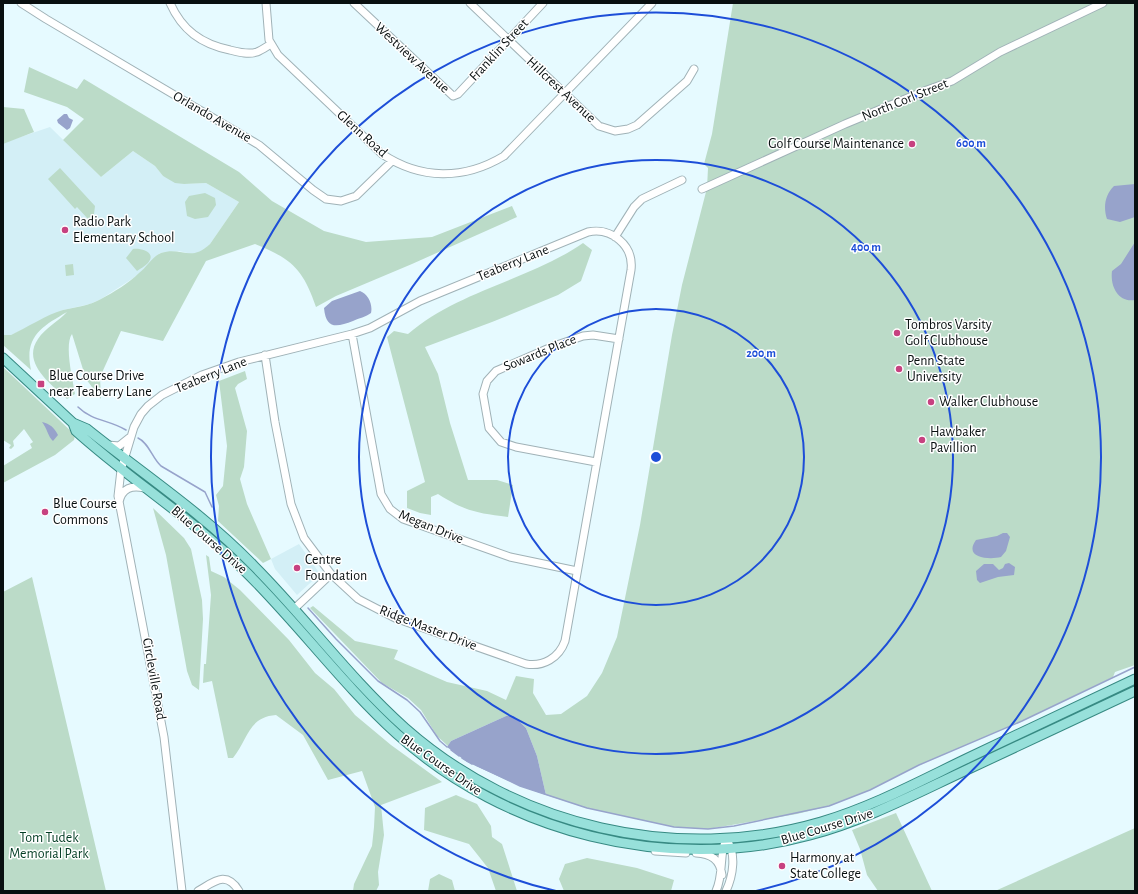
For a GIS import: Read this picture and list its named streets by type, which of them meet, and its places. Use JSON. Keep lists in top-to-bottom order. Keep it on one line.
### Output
{"streets":{"main road":["Blue Course Drive"],"street":["Franklin Street","Westview Avenue","Hillcrest Avenue","North Corl Street","Orlando Avenue","Glenn Road","Teaberry Lane","Sowards Place","Megan Drive","Ridge Master Drive","Circleville Road"]},"crossings":[["Franklin Street","Westview Avenue"],["Franklin Street","Hillcrest Avenue"],["Hillcrest Avenue","Glenn Road"],["Orlando Avenue","Glenn Road"],["Teaberry Lane","Megan Drive"],["Teaberry Lane","Blue Course Drive"],["Teaberry Lane","Ridge Master Drive"],["Teaberry Lane","Circleville Road"],["Megan Drive","Ridge Master Drive"],["Blue Course Drive","Circleville Road"]],"parks":["Tom Tudek Memorial Park"],"places":{"other":["Golf Course Maintenance","Radio Park Elementary School","Tombros Varsity Golf Clubhouse","Penn State University","Walker Clubhouse","Hawbaker Pavillion","Blue Course Commons","Centre Foundation","Harmony at State College"],"transit":["Blue Course Drive near Teaberry Lane"]},"rings":["600 m","400 m","200 m"]}
